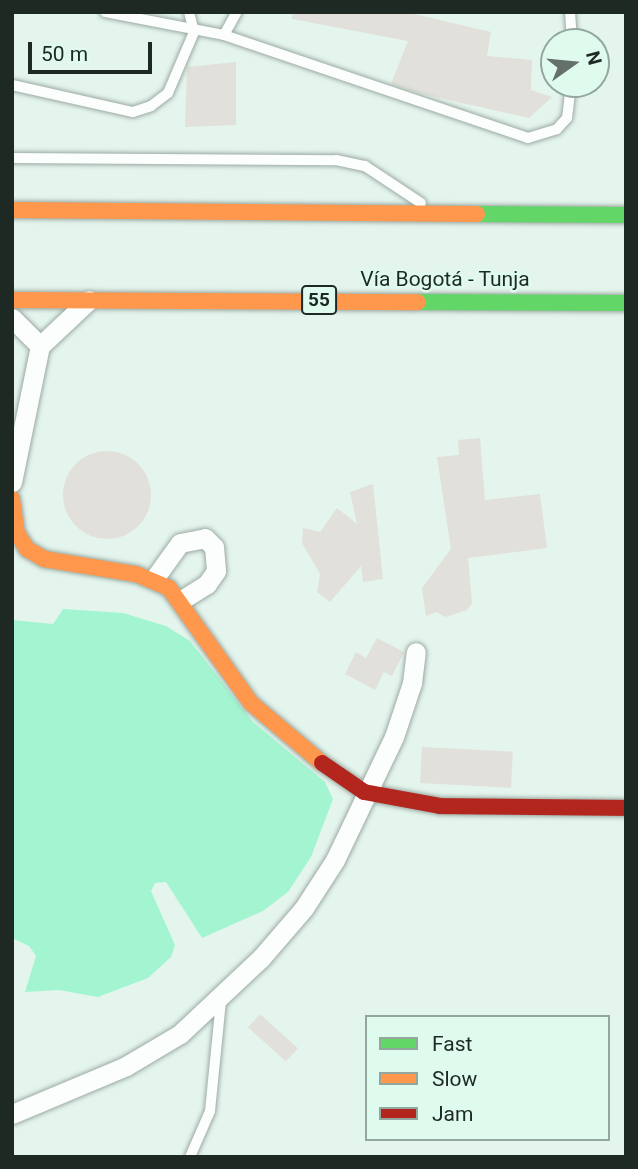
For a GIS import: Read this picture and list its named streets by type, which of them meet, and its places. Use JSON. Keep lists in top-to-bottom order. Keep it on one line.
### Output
{"streets":{"main road":["Vía Bogotá - Tunja","55"]},"legend":["Fast","Slow","Jam"],"scale_bar":"50 m","north":"right"}
